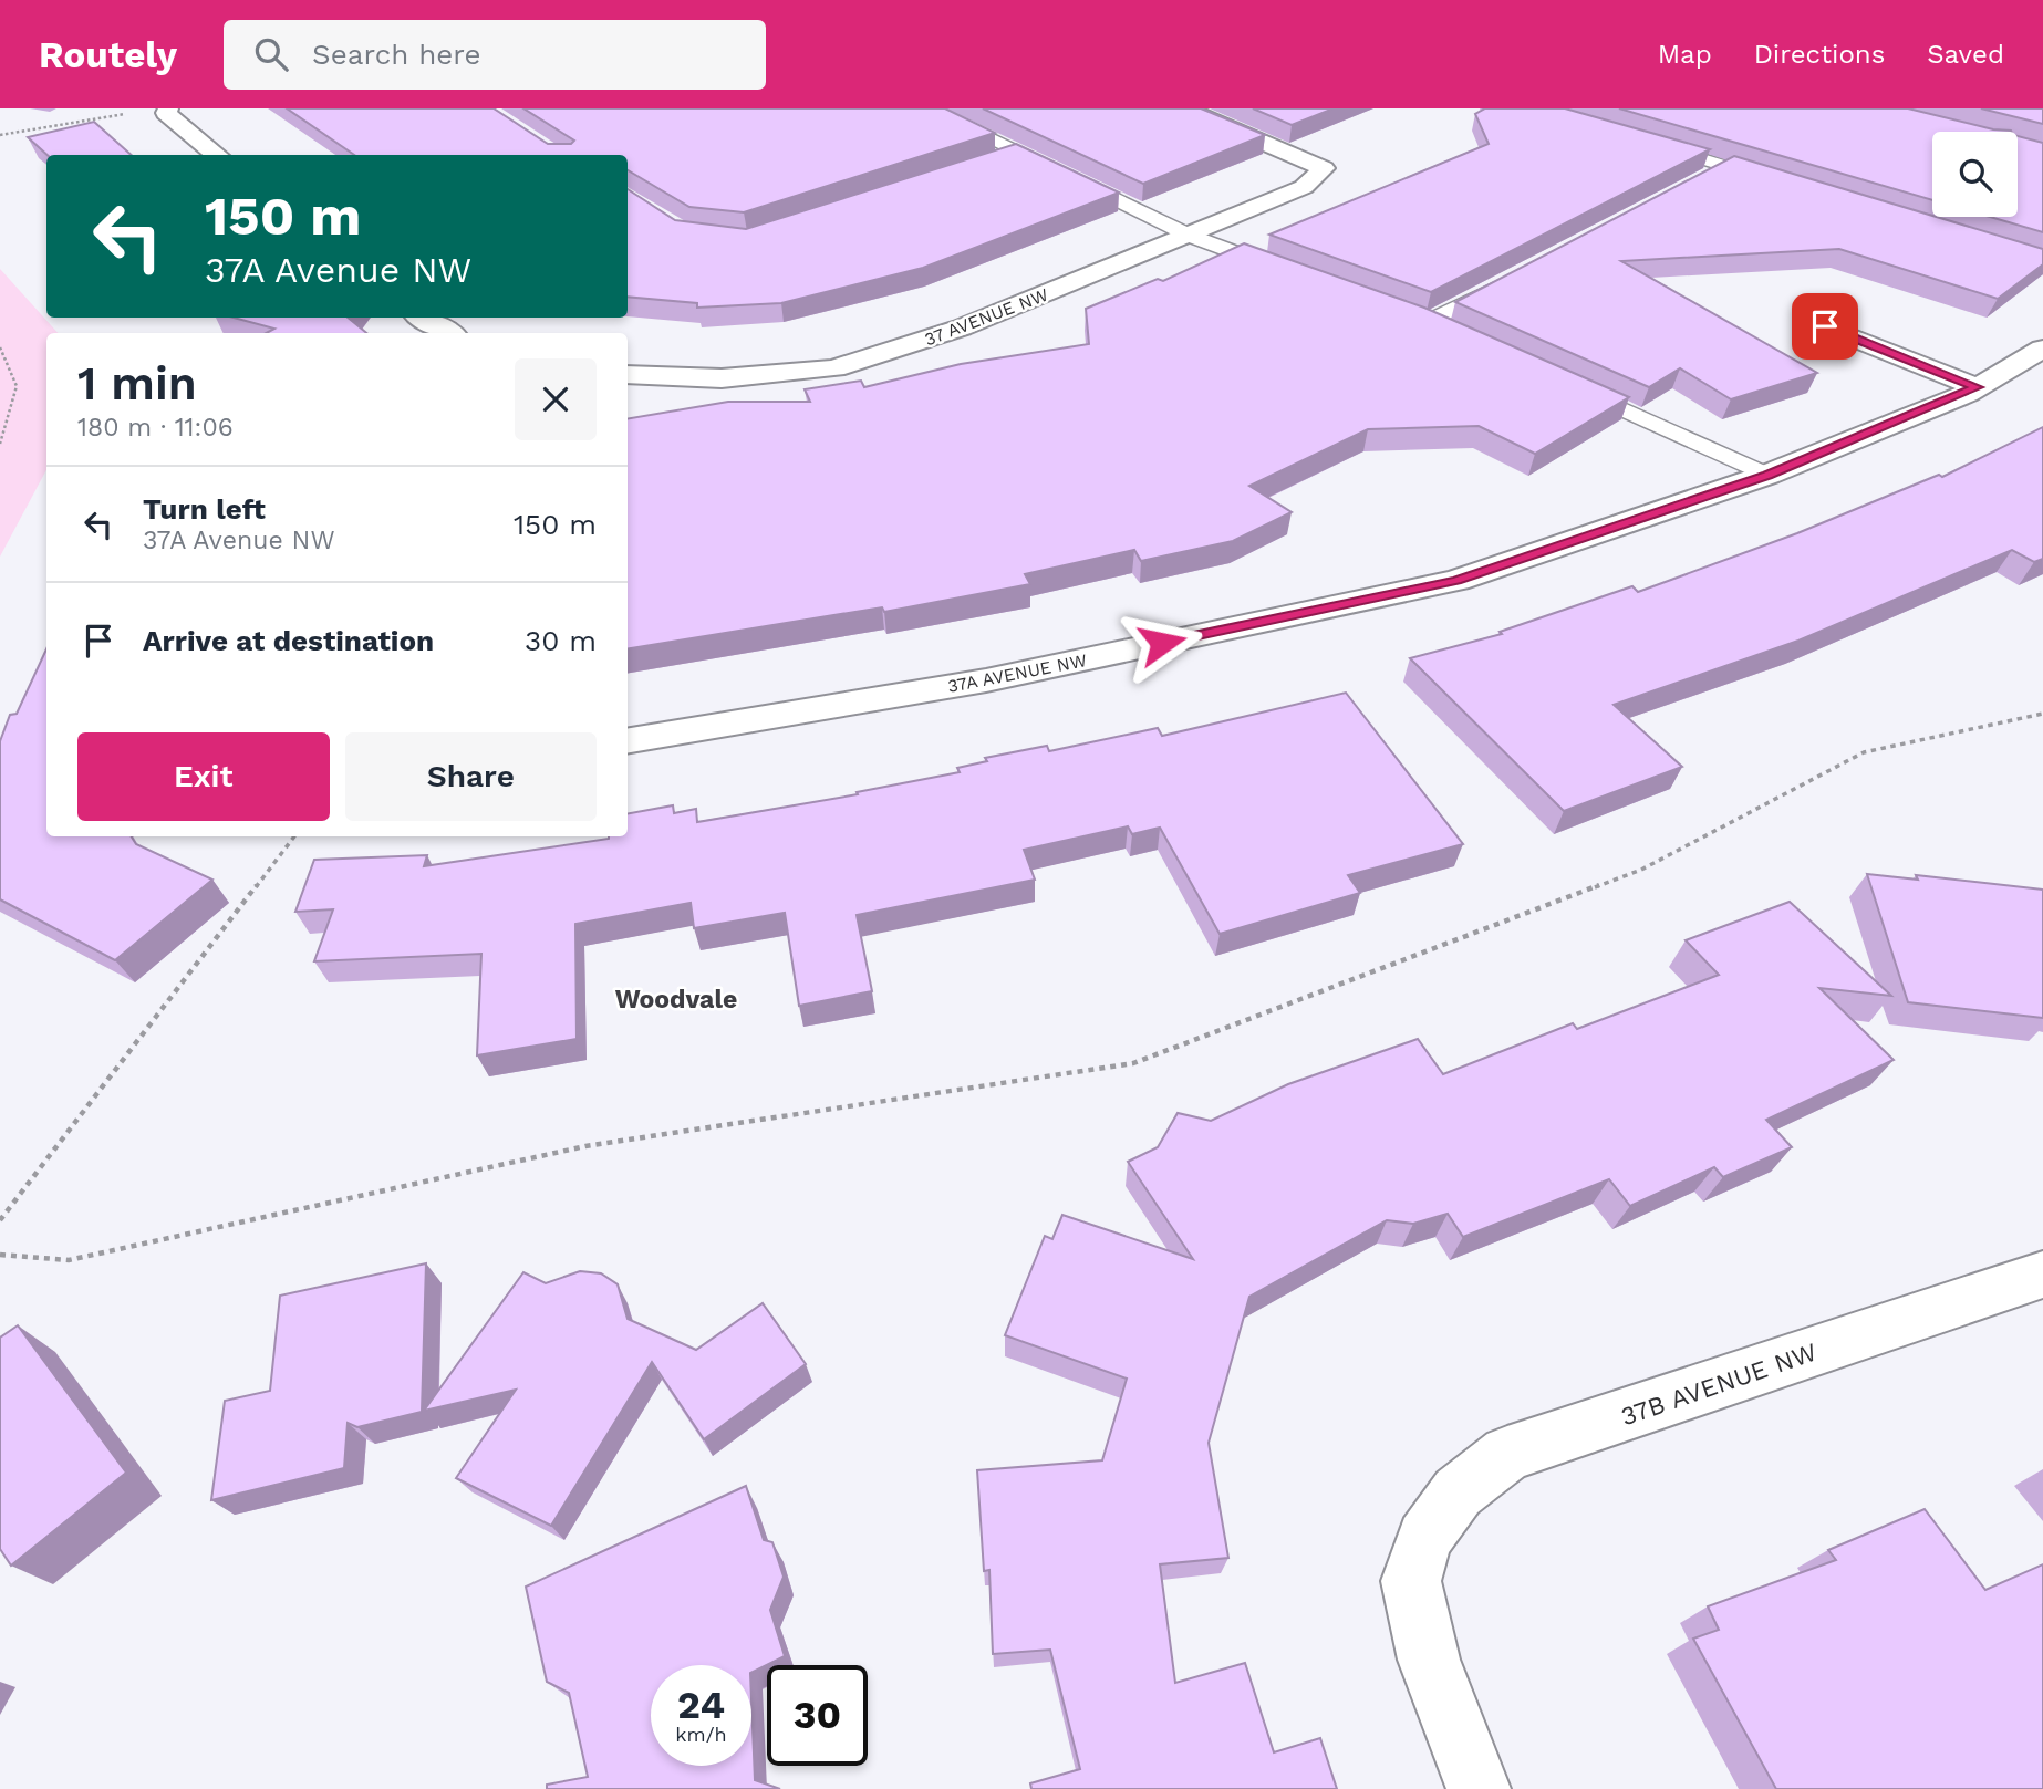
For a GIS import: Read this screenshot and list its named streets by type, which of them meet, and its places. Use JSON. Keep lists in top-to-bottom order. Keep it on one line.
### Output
{"streets":{"street":["37 AVENUE NW","37A AVENUE NW","37B AVENUE NW"]},"districts":["Woodvale"],"page":{"header":"Routely","search":"Search here","nav":["Map","Directions","Saved"],"turn":["150 m","37A Avenue NW"],"heading":["1 min","180 m · 11:06"],"list":[{"name":"Turn left","note":"37A Avenue NW","value":"150 m"},{"name":"Arrive at destination","value":"30 m"}],"buttons":["Exit","Share"],"speed":"24 km/h","limit":"30"}}
